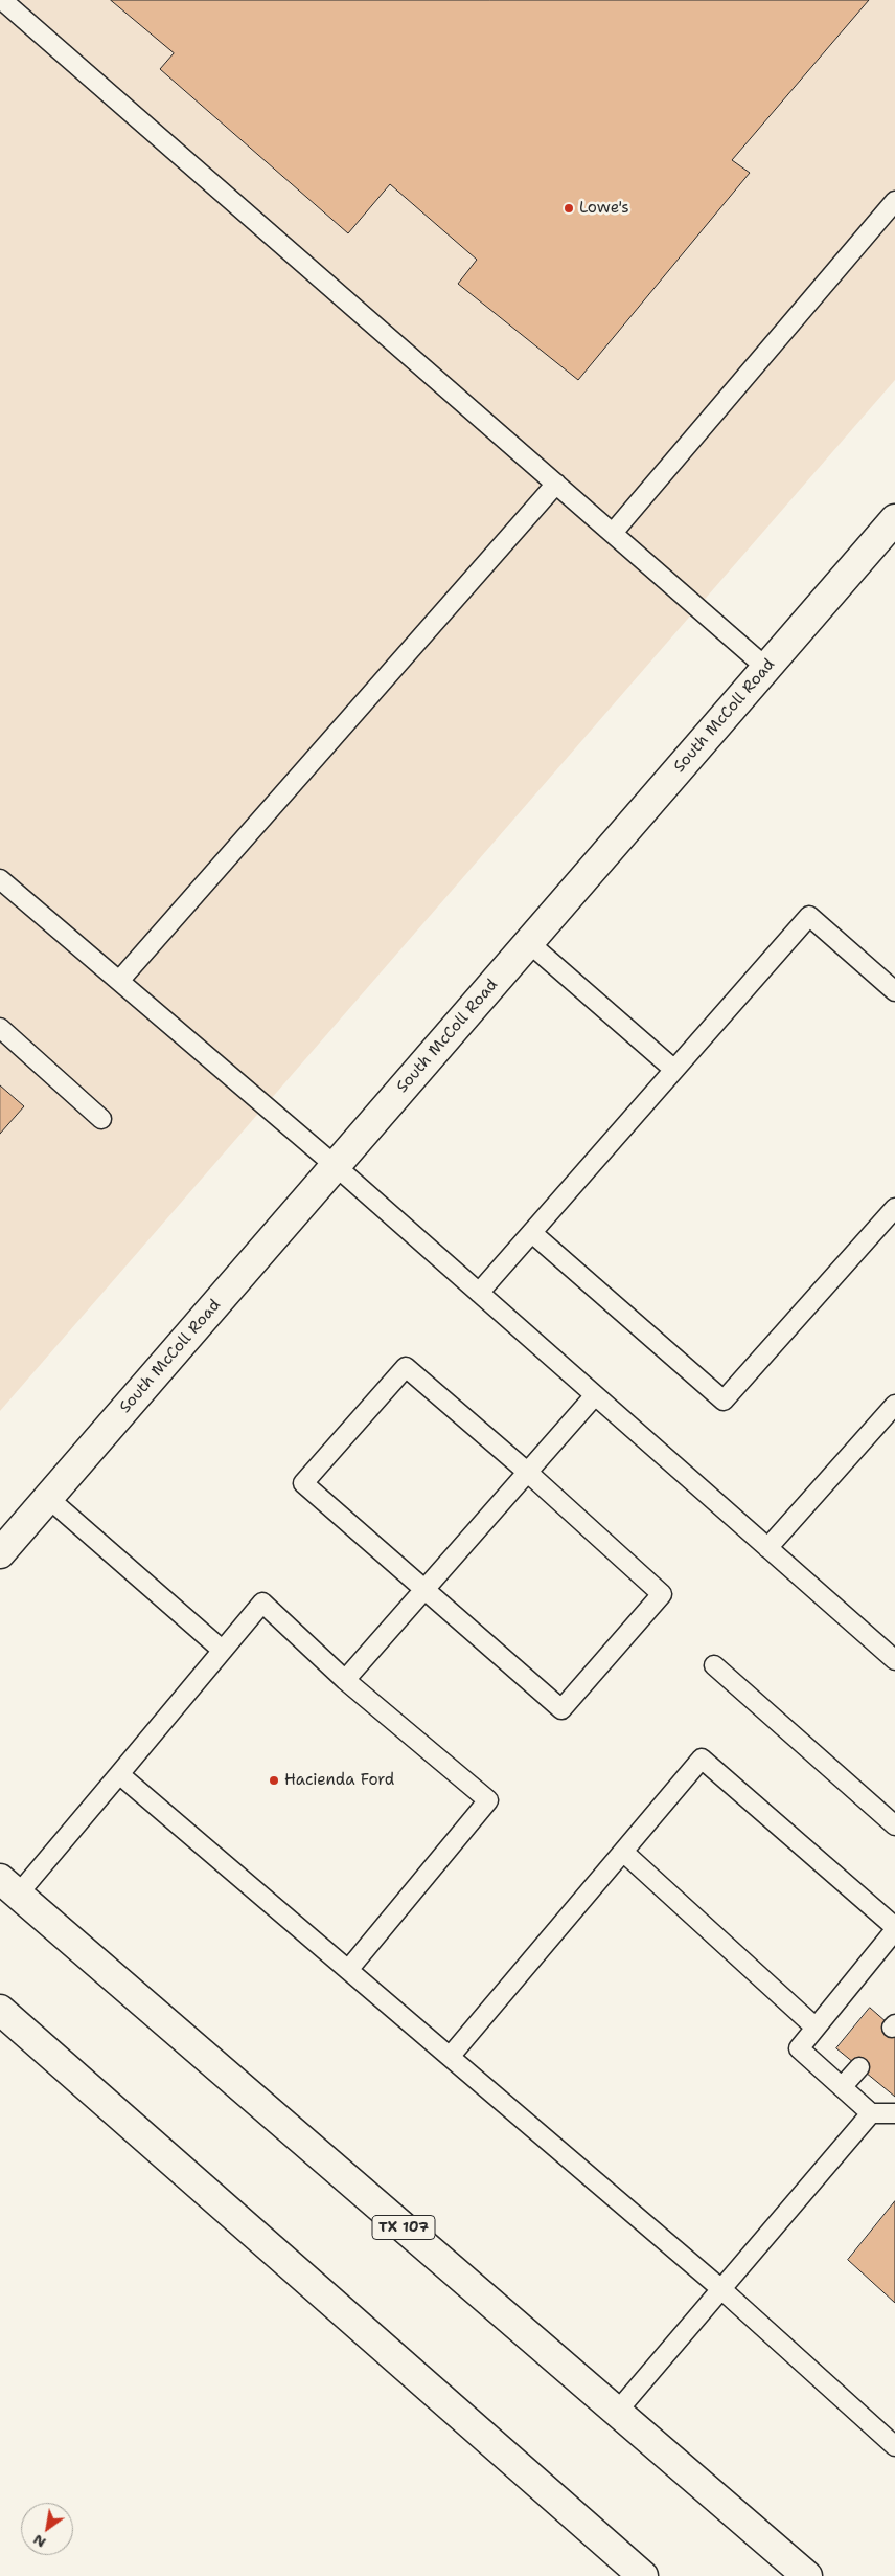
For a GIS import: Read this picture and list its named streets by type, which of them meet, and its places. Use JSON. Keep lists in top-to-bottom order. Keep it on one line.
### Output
{"streets":{"main road":["South McColl Road","TX 107"]},"places":["Lowe's","Hacienda Ford"],"north":"bottom left"}
